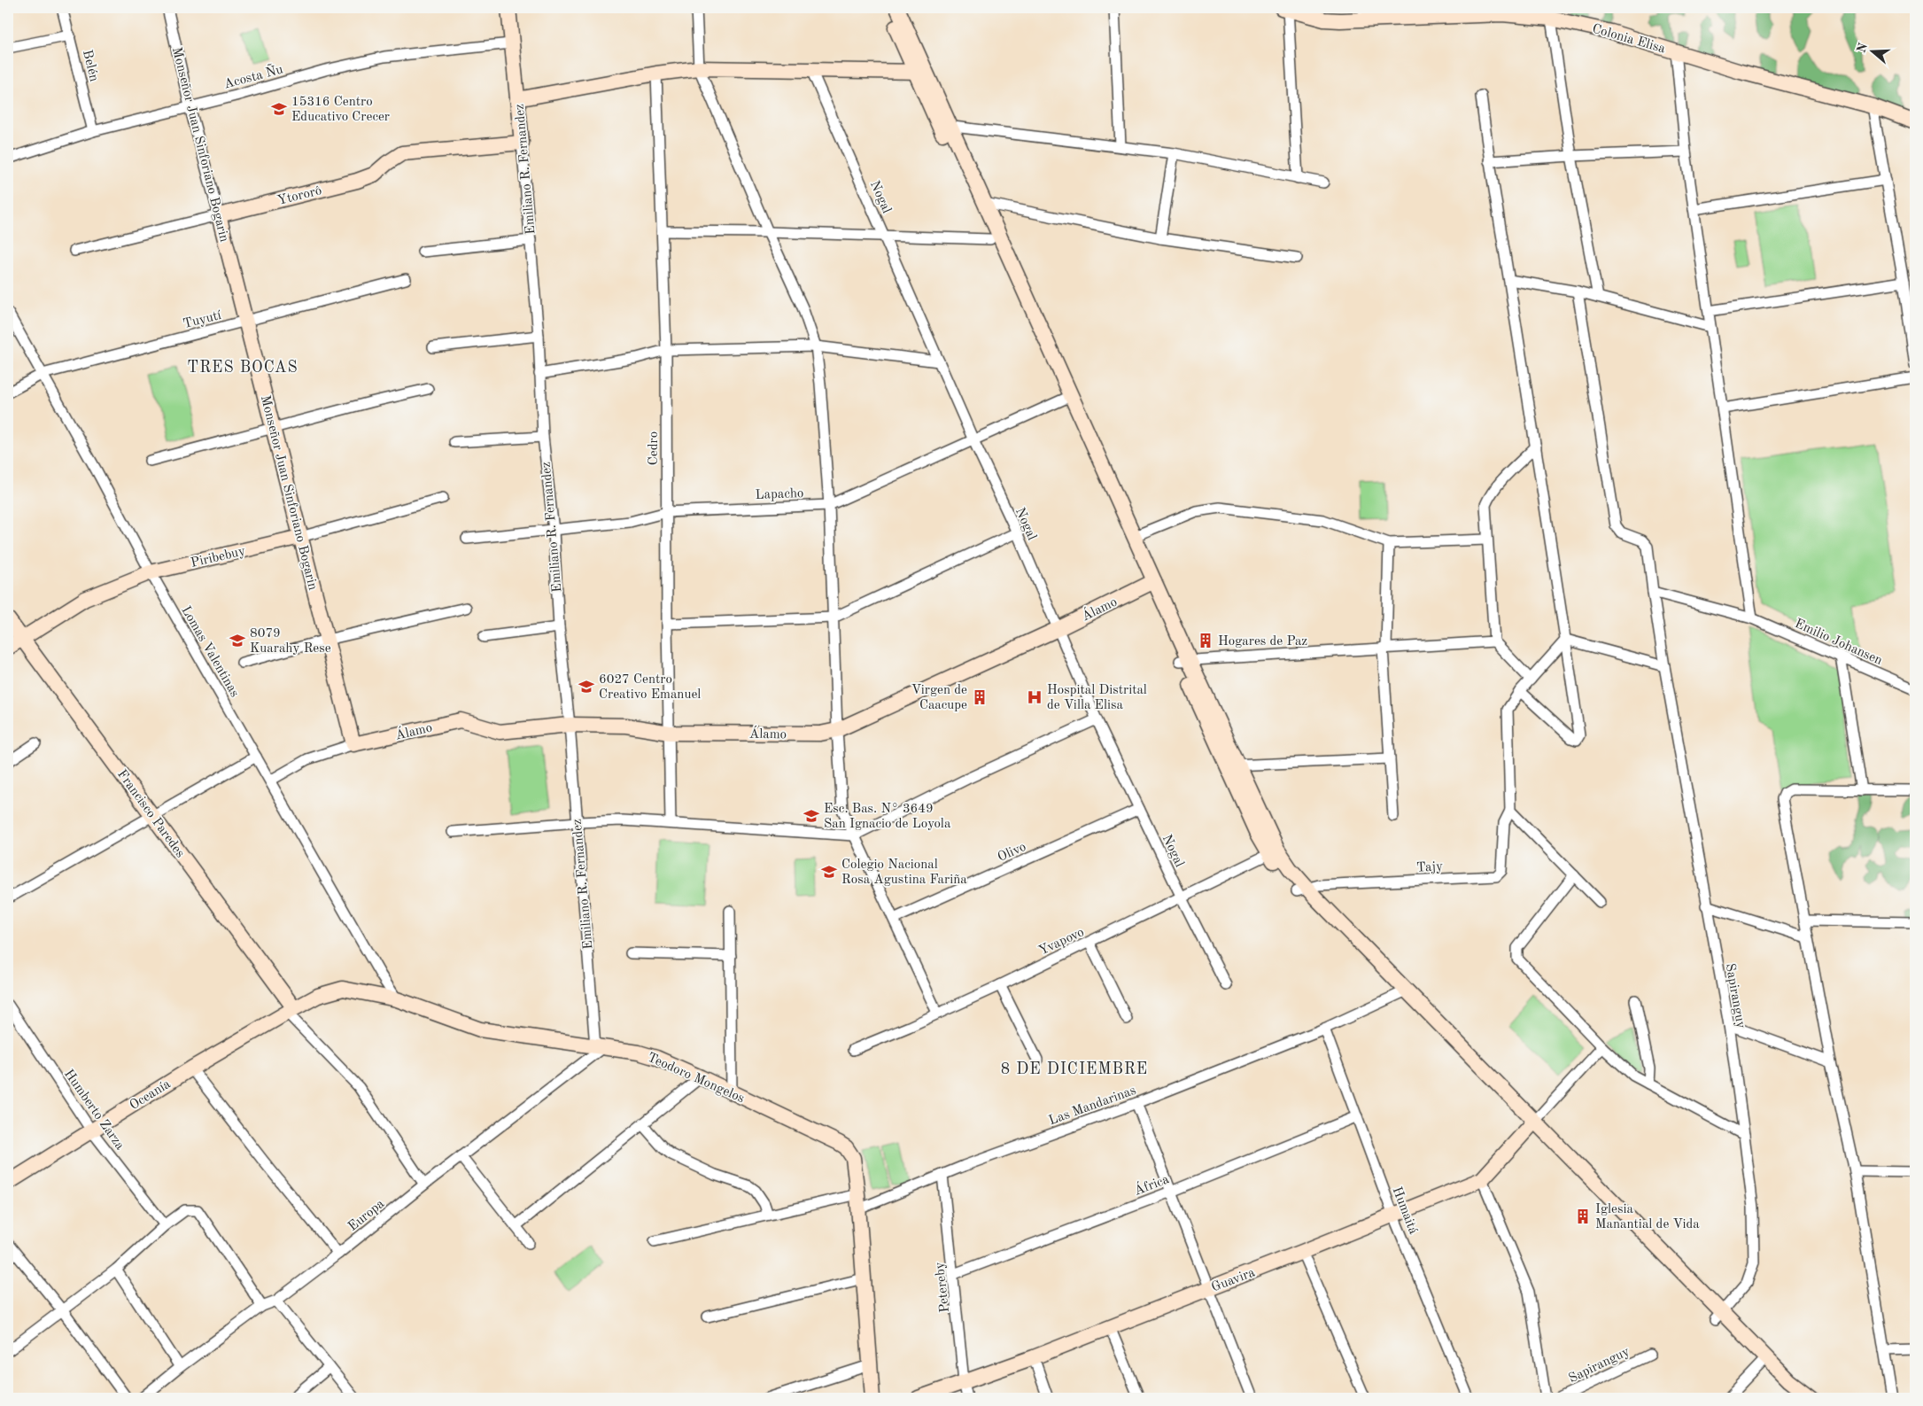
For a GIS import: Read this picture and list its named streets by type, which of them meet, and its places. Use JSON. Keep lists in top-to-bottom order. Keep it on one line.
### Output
{"streets":{"street":["Colonia Elisa","Belén","Acosta Ñu","Monseñor Juan Sinforiano Bogarin","Emiliano R. Fernandez","Ytororô","Nogal","Tuyutí","Cedro","Lapacho","Piribebuy","Álamo","Emilio Johansen","Lomas Valentinas","Francisco Paredes","Olivo","Tajy","Yvapovo","Sapiranguy","Teodoro Mongelos","Oceanía","Las Mandarinas","Humberto Zarza","África","Humaitá","Europa","Guavira","Petereby"]},"crossings":[["Belén","Acosta Ñu"],["Acosta Ñu","Monseñor Juan Sinforiano Bogarin"],["Acosta Ñu","Emiliano R. Fernandez"],["Monseñor Juan Sinforiano Bogarin","Ytororô"],["Monseñor Juan Sinforiano Bogarin","Tuyutí"],["Monseñor Juan Sinforiano Bogarin","Piribebuy"],["Monseñor Juan Sinforiano Bogarin","Álamo"],["Emiliano R. Fernandez","Ytororô"],["Emiliano R. Fernandez","Lapacho"],["Emiliano R. Fernandez","Álamo"],["Emiliano R. Fernandez","Teodoro Mongelos"],["Emiliano R. Fernandez","Europa"],["Nogal","Lapacho"],["Nogal","Álamo"],["Nogal","Olivo"],["Nogal","Yvapovo"],["Tuyutí","Lomas Valentinas"],["Cedro","Lapacho"],["Cedro","Álamo"],["Piribebuy","Lomas Valentinas"],["Piribebuy","Francisco Paredes"],["Emilio Johansen","Sapiranguy"],["Lomas Valentinas","Teodoro Mongelos"],["Francisco Paredes","Teodoro Mongelos"],["Francisco Paredes","Oceanía"],["Teodoro Mongelos","Oceanía"],["Teodoro Mongelos","Las Mandarinas"],["Teodoro Mongelos","Europa"],["Oceanía","Humberto Zarza"],["Las Mandarinas","Humaitá"],["Las Mandarinas","Petereby"],["África","Humaitá"],["África","Petereby"],["Humaitá","Guavira"],["Guavira","Petereby"]],"districts":["TRES BOCAS","8 DE DICIEMBRE"],"places":{"school or university":["15316 Centro Educativo Crecer","8079 Kuarahy Rese","6027 Centro Creativo Emanuel","Esc. Bas. N° 3649 San Ignacio de Loyola","Colegio Nacional Rosa Agustina Fariña"],"building":["Hogares de Paz","Virgen de Caacupe","Iglesia Manantial de Vida"],"hospital":["Hospital Distrital de Villa Elisa"]},"north":"left"}
